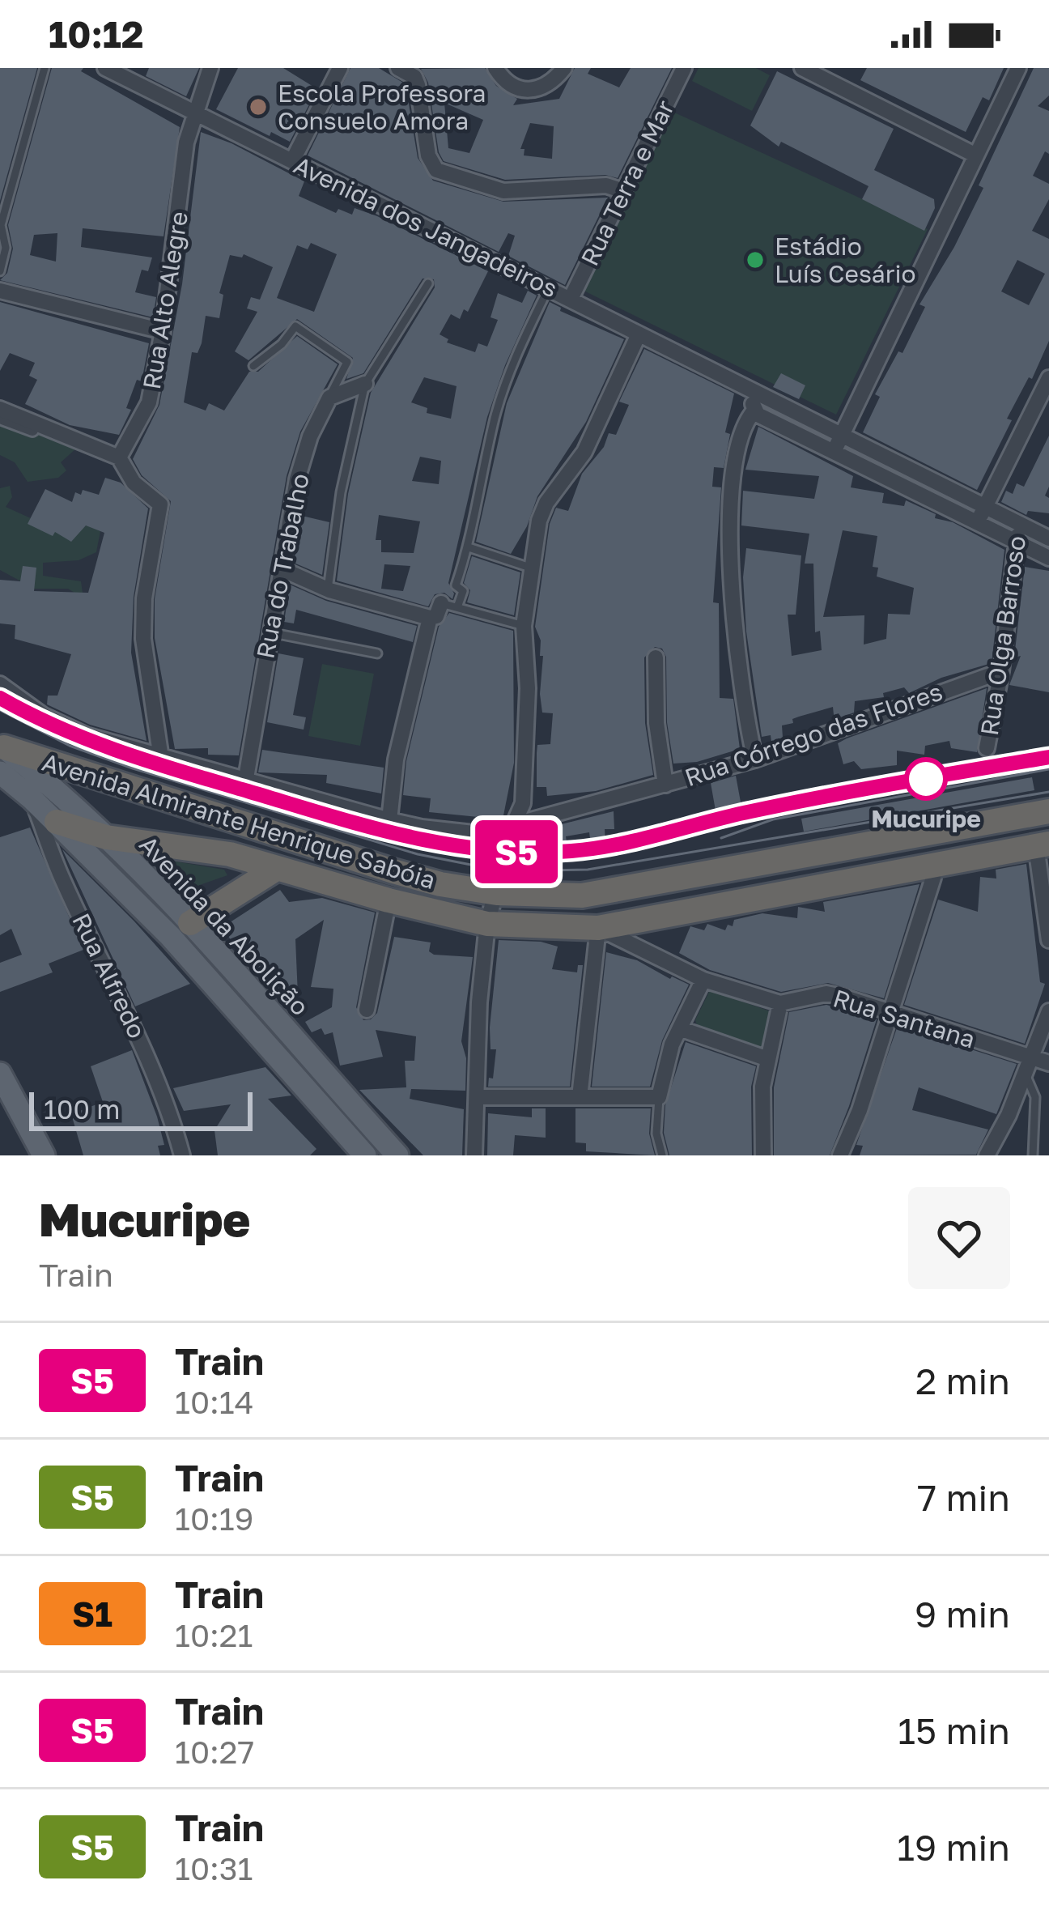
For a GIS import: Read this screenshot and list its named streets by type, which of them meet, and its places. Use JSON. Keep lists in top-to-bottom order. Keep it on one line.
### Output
{"streets":{"highway":["Avenida Almirante Henrique Sabóia"],"main road":["Avenida da Abolição"],"street":["Rua Terra e Mar","Avenida dos Jangadeiros","Rua Alto Alegre","Rua do Trabalho","Rua Olga Barroso","Rua Córrego das Flores","Rua Alfredo","Rua Santana"]},"crossings":[["Rua Terra e Mar","Avenida dos Jangadeiros"],["Avenida dos Jangadeiros","Rua Alto Alegre"],["Avenida dos Jangadeiros","Rua Olga Barroso"],["Rua Olga Barroso","Rua Córrego das Flores"],["Avenida Almirante Henrique Sabóia","Avenida da Abolição"],["Avenida Almirante Henrique Sabóia","Rua Santana"],["Avenida da Abolição","Rua Alfredo"]],"places":["Escola Professora Consuelo Amora","Estádio Luís Cesário","Mucuripe"],"scale_bar":"100 m","page":{"status":"10:12","on_map":"S5","scale":"100 m","heading":["Mucuripe","Train"],"list":[{"mark":"S5","name":"Train","note":"10:14","value":"2 min"},{"mark":"S5","name":"Train","note":"10:19","value":"7 min"},{"mark":"S1","name":"Train","note":"10:21","value":"9 min"},{"mark":"S5","name":"Train","note":"10:27","value":"15 min"},{"mark":"S5","name":"Train","note":"10:31","value":"19 min"}]}}
